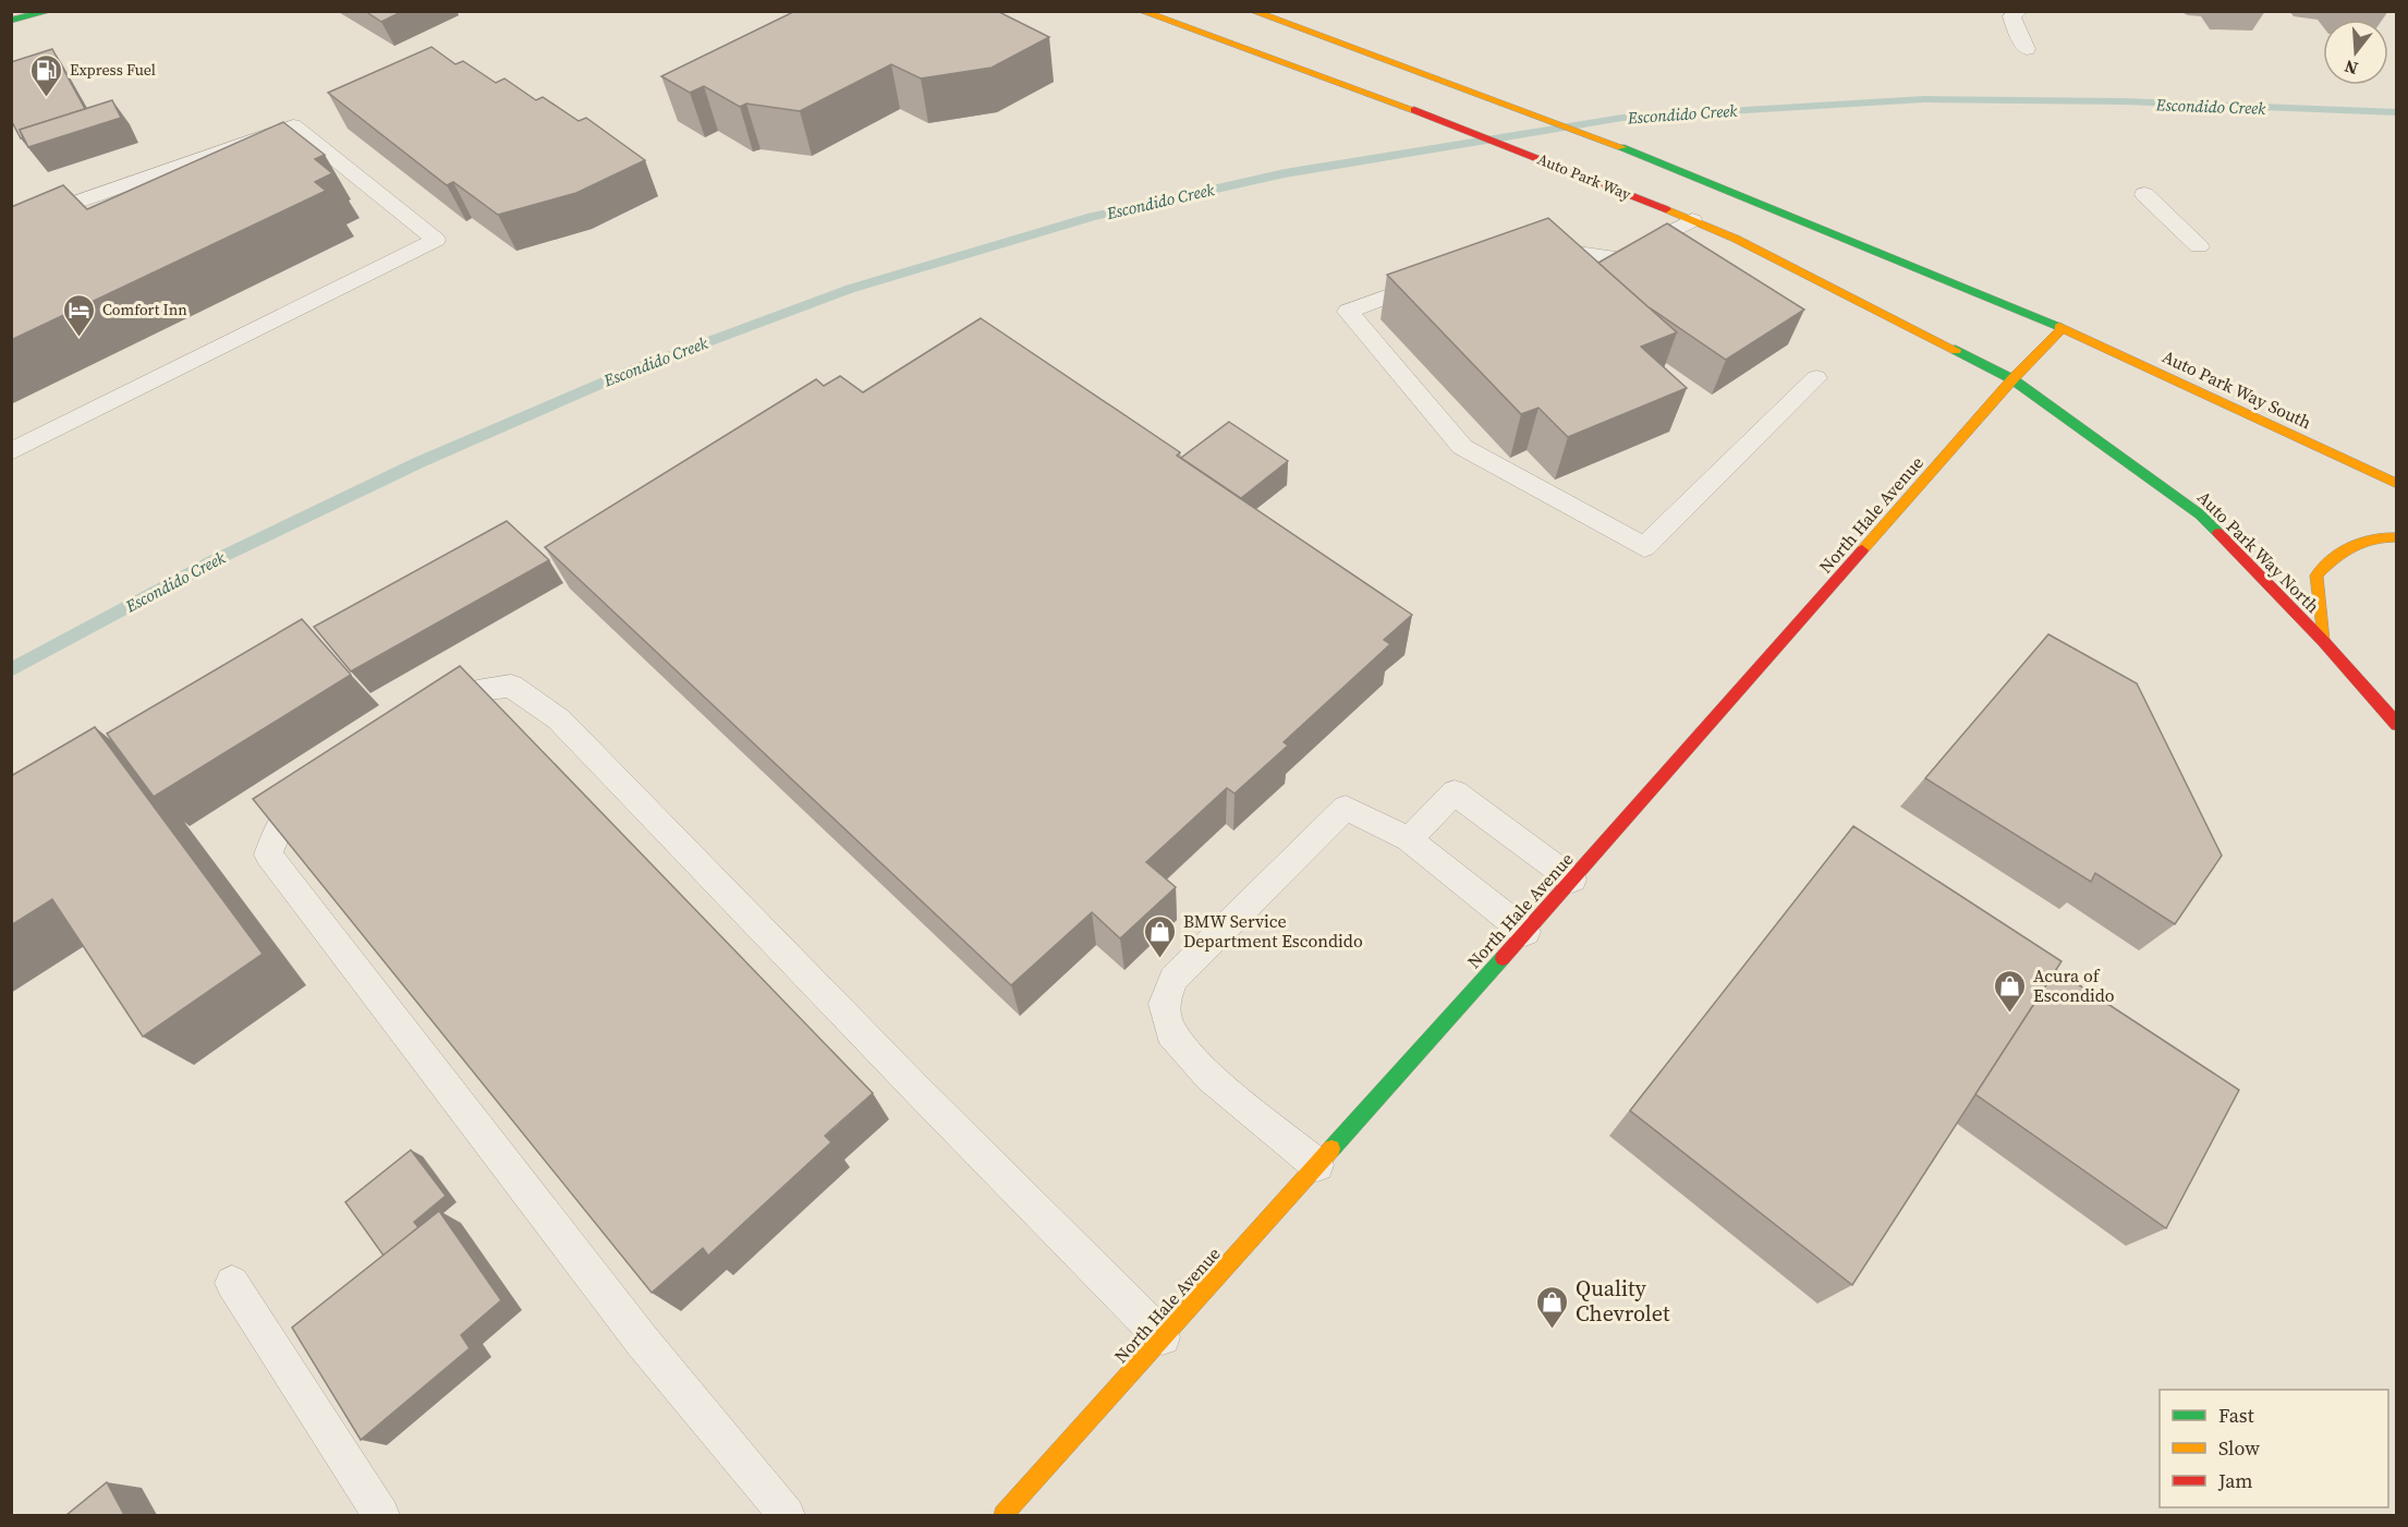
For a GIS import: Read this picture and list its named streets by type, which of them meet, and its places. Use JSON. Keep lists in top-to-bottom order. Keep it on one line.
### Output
{"streets":{"main road":["Auto Park Way","Auto Park Way South","North Hale Avenue","Auto Park Way North"]},"crossings":[["Auto Park Way","North Hale Avenue"],["Auto Park Way","Auto Park Way North"],["Auto Park Way South","North Hale Avenue"],["North Hale Avenue","Auto Park Way North"]],"water":["Escondido Creek"],"places":{"fuel station":["Express Fuel"],"hotel":["Comfort Inn"],"shop":["BMW Service Department Escondido","Acura of Escondido","Quality Chevrolet"]},"legend":["Fast","Slow","Jam"],"north":"bottom"}
